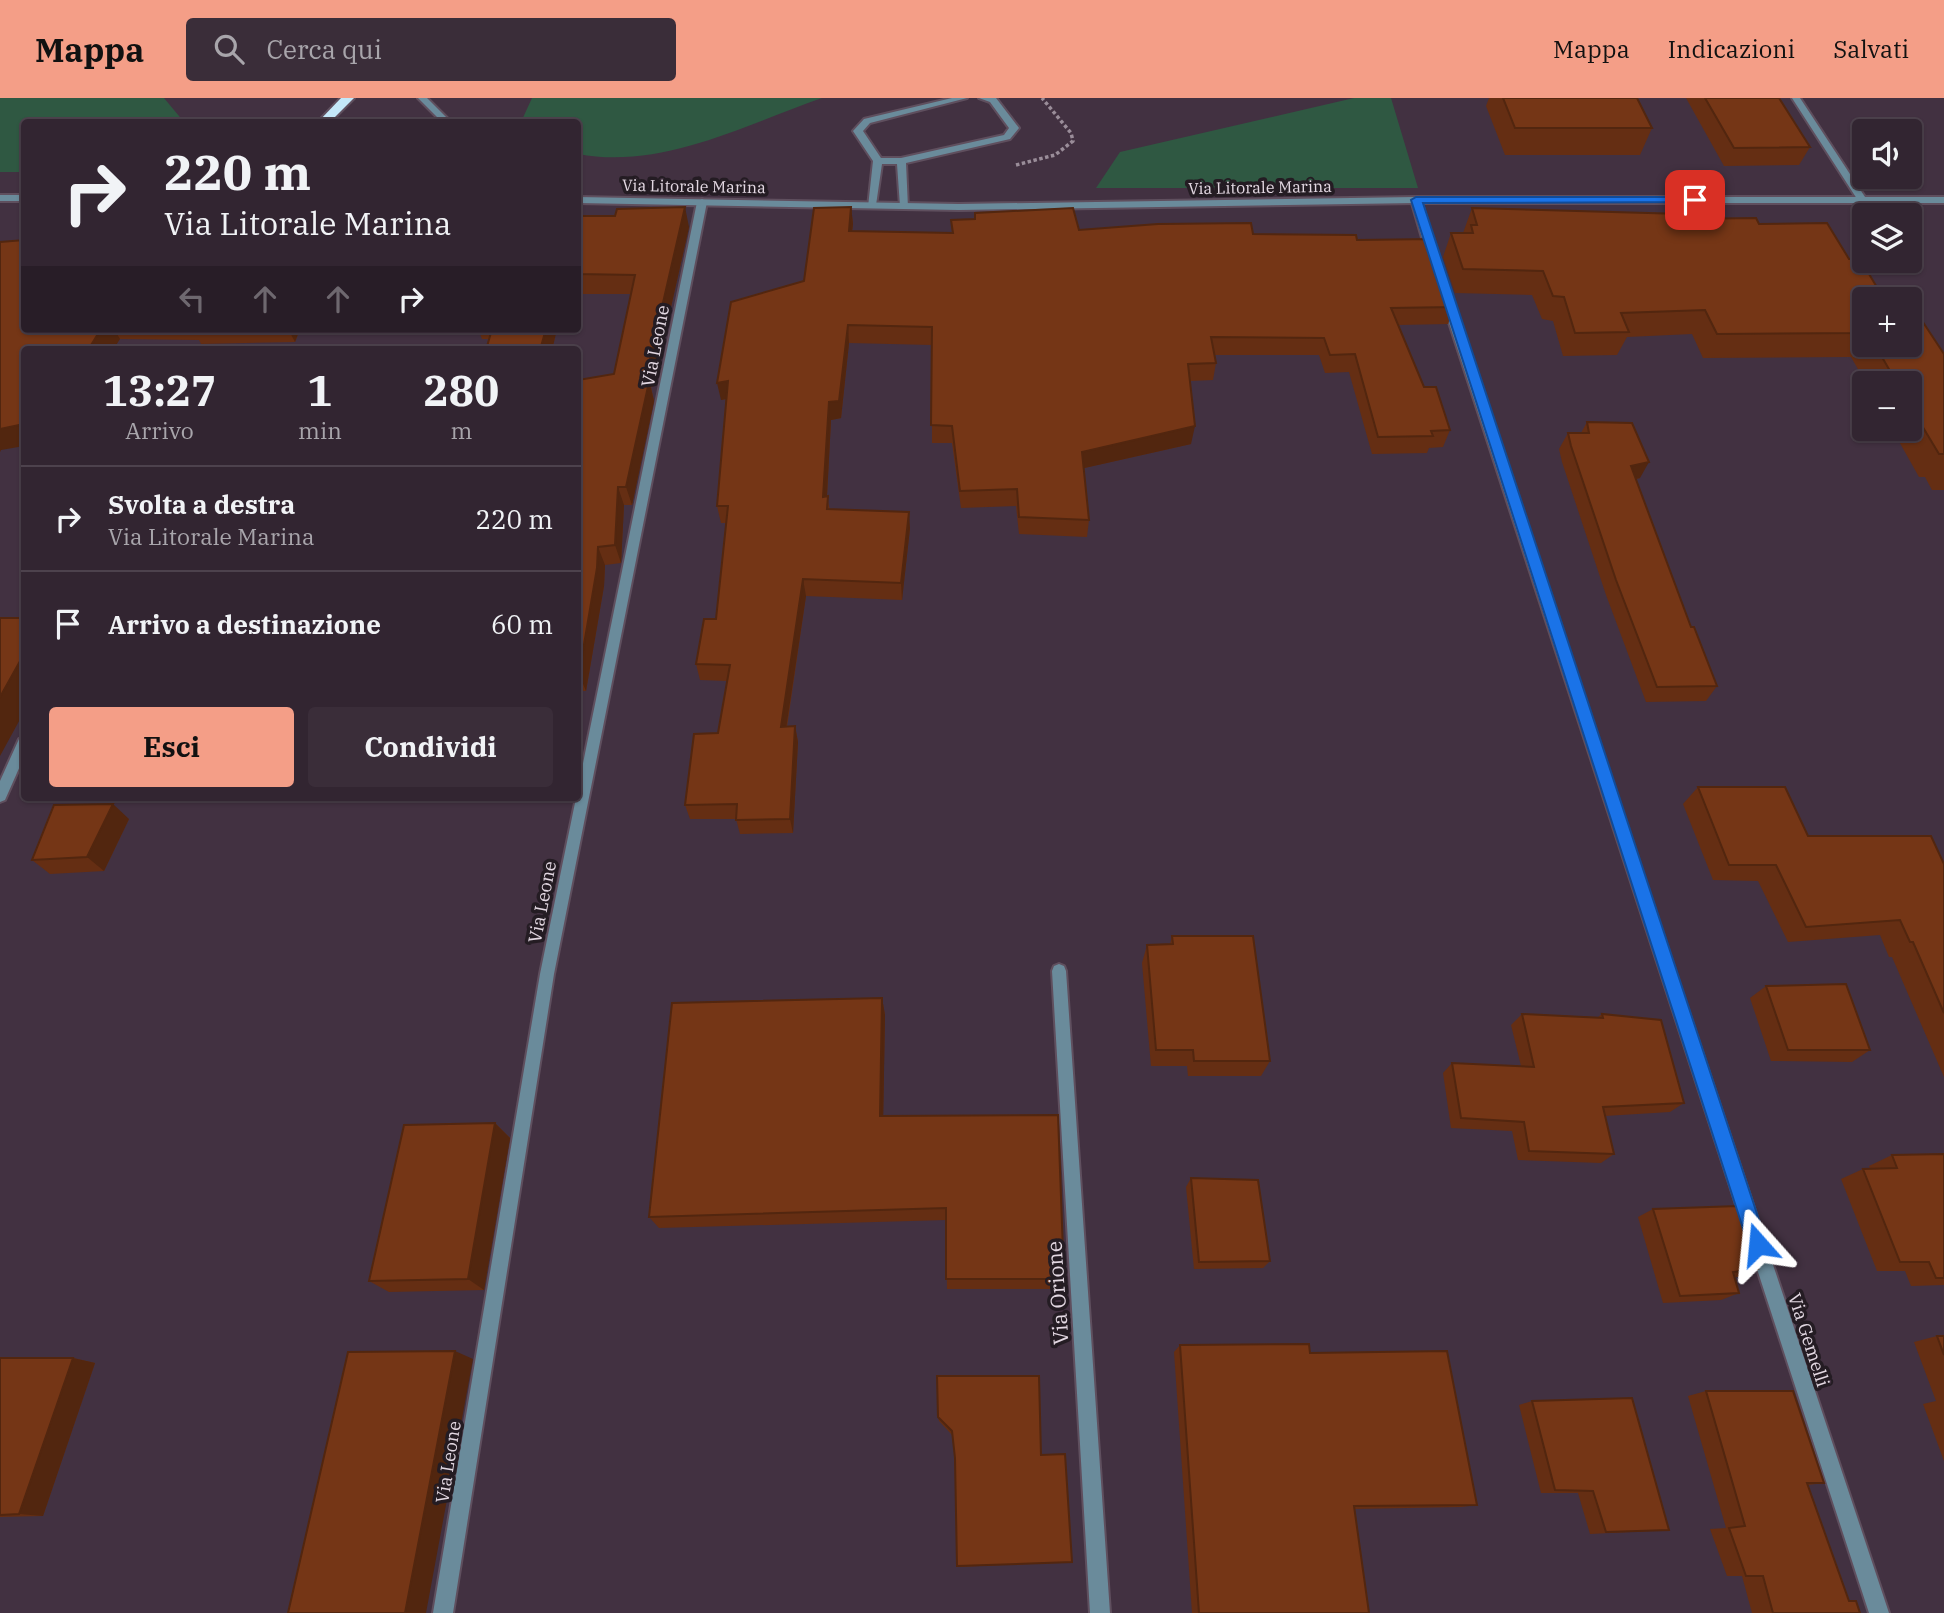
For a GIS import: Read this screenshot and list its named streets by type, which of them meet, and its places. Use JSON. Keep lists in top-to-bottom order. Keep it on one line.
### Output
{"streets":{"street":["Via Litorale Marina","Via Leone","Via Orione","Via Gemelli"]},"crossings":[["Via Litorale Marina","Via Leone"],["Via Litorale Marina","Via Gemelli"]],"page":{"header":"Mappa","search":"Cerca qui","nav":["Mappa","Indicazioni","Salvati"],"map_buttons":["+","−"],"turn":["220 m","Via Litorale Marina"],"eta":["13:27","Arrivo","1","min","280","m"],"list":[{"name":"Svolta a destra","note":"Via Litorale Marina","value":"220 m"},{"name":"Arrivo a destinazione","value":"60 m"}],"buttons":["Esci","Condividi"]}}
